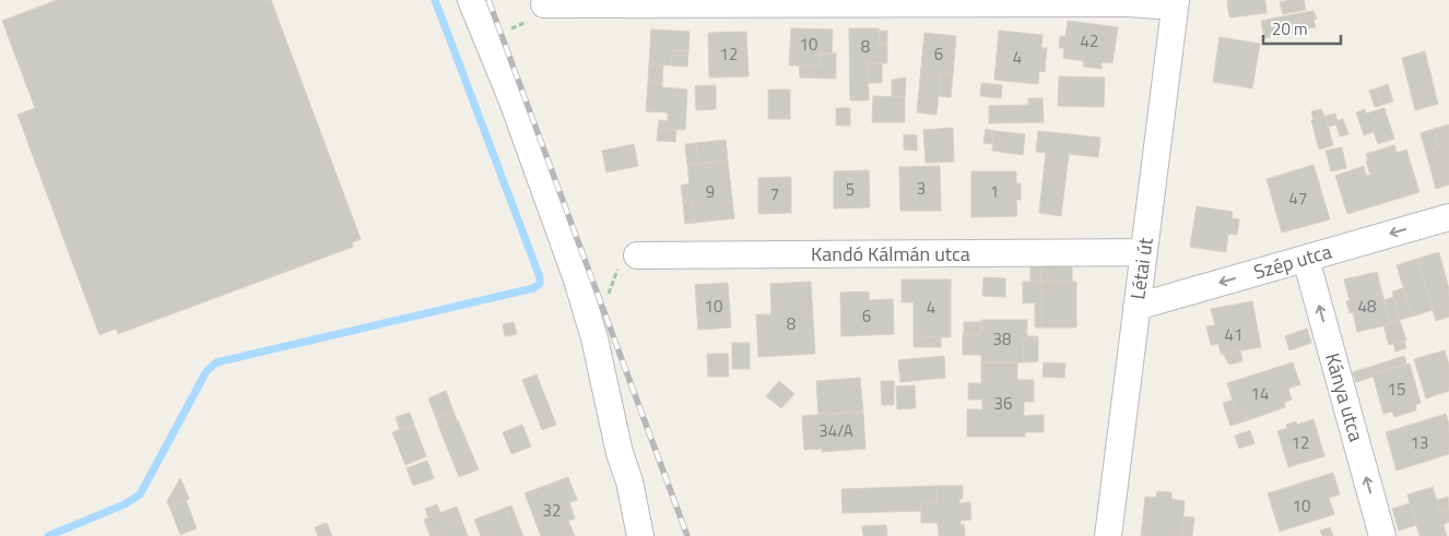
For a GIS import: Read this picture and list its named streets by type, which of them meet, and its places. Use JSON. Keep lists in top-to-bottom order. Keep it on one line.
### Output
{"streets":{"street":["Kandó Kálmán utca","Szép utca","Létai út","Kánya utca"]},"crossings":[["Kandó Kálmán utca","Létai út"],["Szép utca","Létai út"],["Szép utca","Kánya utca"]],"one_way":["Szép utca","Kánya utca"],"house_numbers":["42","10","8","12","6","4","3","5","9","1","7","47","10","48","4","6","8","41","38","15","14","36","34/A","12","13","10","32"],"scale_bar":"20 m"}
